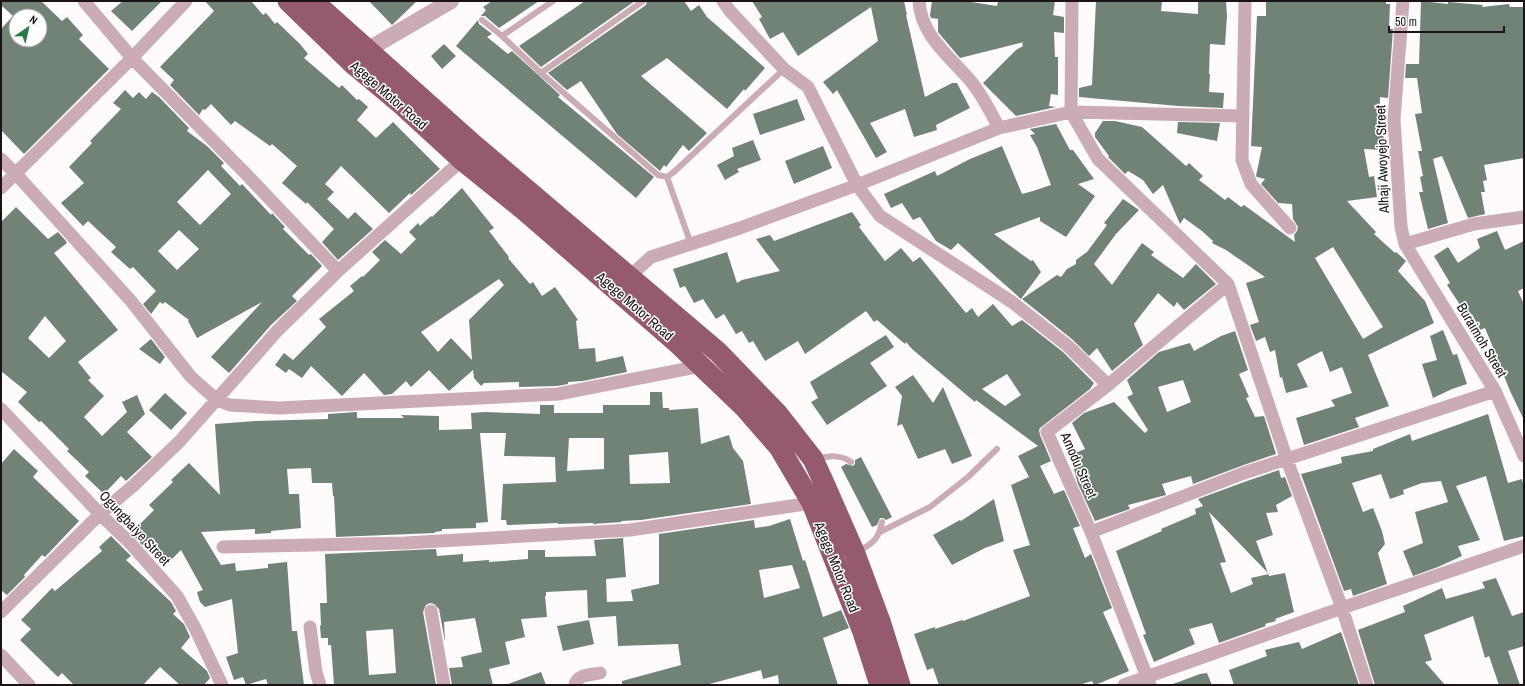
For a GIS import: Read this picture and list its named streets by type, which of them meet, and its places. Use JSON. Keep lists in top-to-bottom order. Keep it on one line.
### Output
{"streets":{"highway":["Agege Motor Road"],"street":["Alhaji Awoyejo Street","Buraimoh Street","Amodu Street","Ogungbaiye Street"]},"crossings":[["Alhaji Awoyejo Street","Buraimoh Street"]],"scale_bar":"50 m","north":"top right"}
